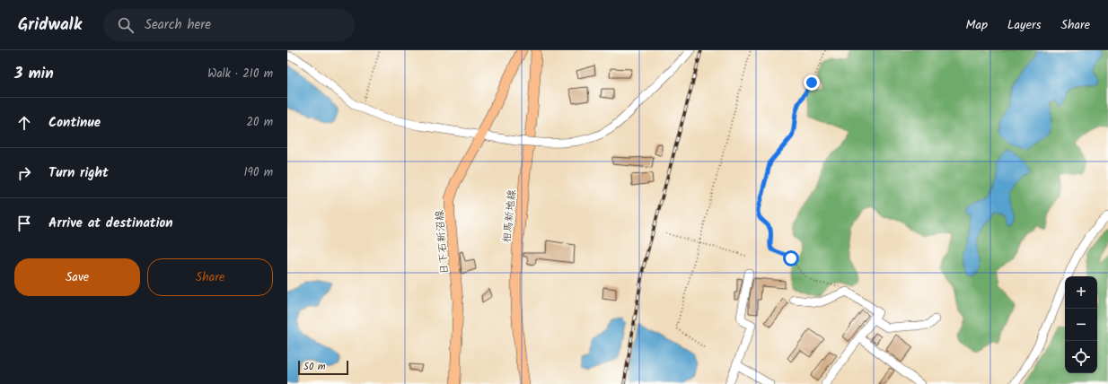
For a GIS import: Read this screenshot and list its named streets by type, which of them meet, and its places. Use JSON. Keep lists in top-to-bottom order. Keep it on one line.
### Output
{"streets":{"main road":["相馬新地線","日下石新沼線"]},"scale_bar":"50 m","page":{"header":"Gridwalk","search":"Search here","nav":["Map","Layers","Share"],"heading":["3 min","Walk · 210 m"],"list":[["Continue","20 m"],["Turn right","190 m"],"Arrive at destination"],"buttons":["Save","Share"],"map_buttons":["+","−"],"scale":"50 m"}}
